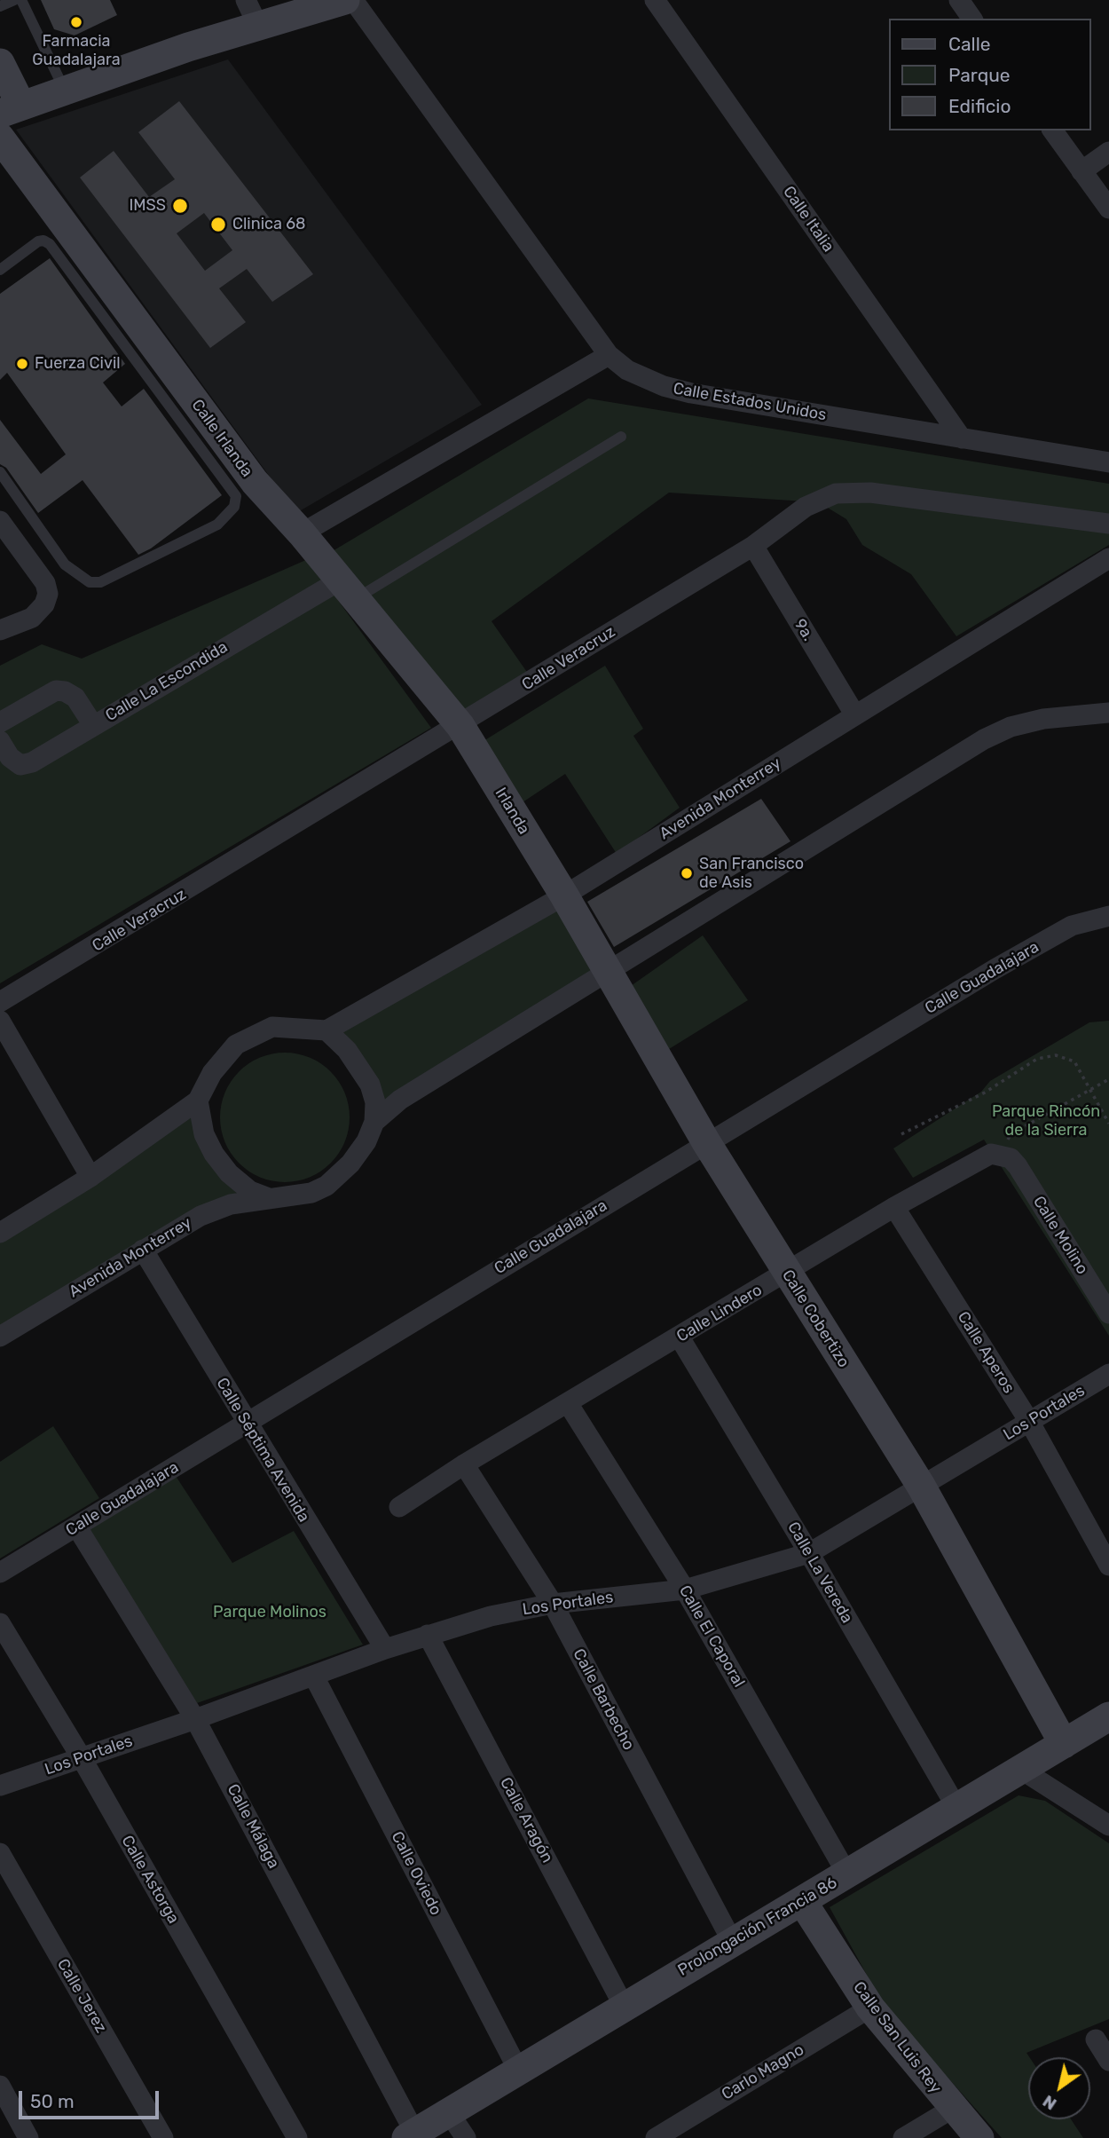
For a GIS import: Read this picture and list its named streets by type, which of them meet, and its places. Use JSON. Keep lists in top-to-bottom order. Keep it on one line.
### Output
{"streets":{"street":["Calle Italia","Calle Estados Unidos","Calle Irlanda","9a.","Calle Veracruz","Calle La Escondida","Avenida Monterrey","Irlanda","Calle Guadalajara","Calle Molino","Calle Lindero","Calle Cobertizo","Calle Aperos","Los Portales","Calle Séptima Avenida","Calle La Vereda","Calle El Caporal","Calle Barbecho","Calle Aragón","Calle Málaga","Calle Oviedo","Calle Astorga","Prolongación Francia 86","Calle Jerez","Calle San Luis Rey","Carlo Magno"]},"crossings":[["Calle Italia","Calle Estados Unidos"],["Calle Irlanda","Calle Veracruz"],["Calle Irlanda","Calle La Escondida"],["Calle Irlanda","Irlanda"],["9a.","Calle Veracruz"],["9a.","Avenida Monterrey"],["Calle Veracruz","Irlanda"],["Avenida Monterrey","Irlanda"],["Avenida Monterrey","Calle Cobertizo"],["Avenida Monterrey","Calle Séptima Avenida"],["Irlanda","Calle Cobertizo"],["Calle Guadalajara","Calle Cobertizo"],["Calle Guadalajara","Calle Séptima Avenida"],["Calle Guadalajara","Calle Málaga"],["Calle Molino","Calle Lindero"],["Calle Lindero","Calle Cobertizo"],["Calle Lindero","Calle Aperos"],["Calle Lindero","Calle La Vereda"],["Calle Lindero","Calle El Caporal"],["Calle Lindero","Calle Barbecho"],["Calle Cobertizo","Los Portales"],["Calle Cobertizo","Prolongación Francia 86"],["Calle Aperos","Los Portales"],["Los Portales","Calle Séptima Avenida"],["Los Portales","Calle La Vereda"],["Los Portales","Calle El Caporal"],["Los Portales","Calle Barbecho"],["Los Portales","Calle Aragón"],["Los Portales","Calle Málaga"],["Los Portales","Calle Oviedo"],["Los Portales","Calle Astorga"],["Calle La Vereda","Prolongación Francia 86"],["Calle El Caporal","Prolongación Francia 86"],["Calle Barbecho","Prolongación Francia 86"],["Calle Aragón","Prolongación Francia 86"],["Calle Málaga","Prolongación Francia 86"],["Calle Oviedo","Prolongación Francia 86"],["Prolongación Francia 86","Calle San Luis Rey"],["Calle San Luis Rey","Carlo Magno"]],"parks":["Parque Rincón de la Sierra","Parque Molinos"],"places":["Farmacia Guadalajara","IMSS","Clinica 68","Fuerza Civil","San Francisco de Asis"],"legend":["Calle","Parque","Edificio"],"scale_bar":"50 m","north":"bottom left"}
